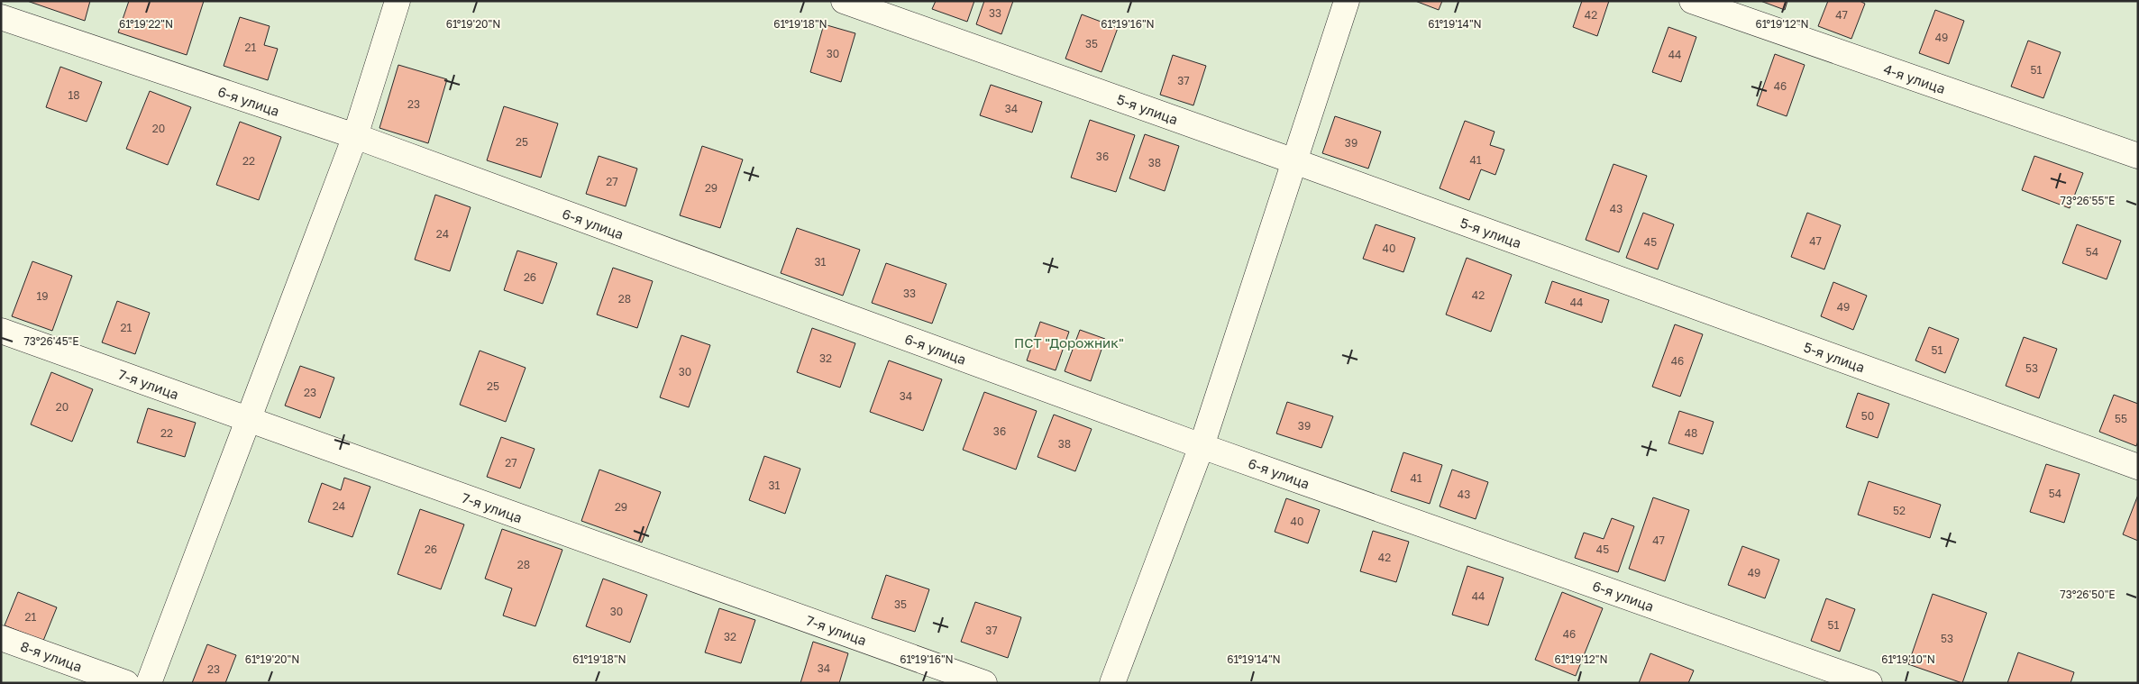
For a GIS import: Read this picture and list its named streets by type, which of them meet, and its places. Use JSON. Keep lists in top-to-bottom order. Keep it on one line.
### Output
{"streets":{"street":["4-я улица","6-я улица","5-я улица","7-я улица","8-я улица"]},"parks":["ПСТ \"Дорожник\""],"house_numbers":["33","42","47","49","35","21","30","44","51","37","46","18","23","34","20","25","39","36","41","22","38","27","29","43","24","47","45","40","54","31","26","33","42","19","28","44","49","21","51","32","46","53","30","25","23","34","20","50","55","39","36","22","48","38","27","41","31","54","43","24","29","52","40","47","26","45","42","28","49","44","35","30","21","51","37","46","32","53","34","23"],"coordinates":["61°19'22\"N","61°19'20\"N","61°19'18\"N","61°19'16\"N","61°19'14\"N","61°19'12\"N","73°26'55\"E","73°26'45\"E","73°26'50\"E","61°19'10\"N"]}
